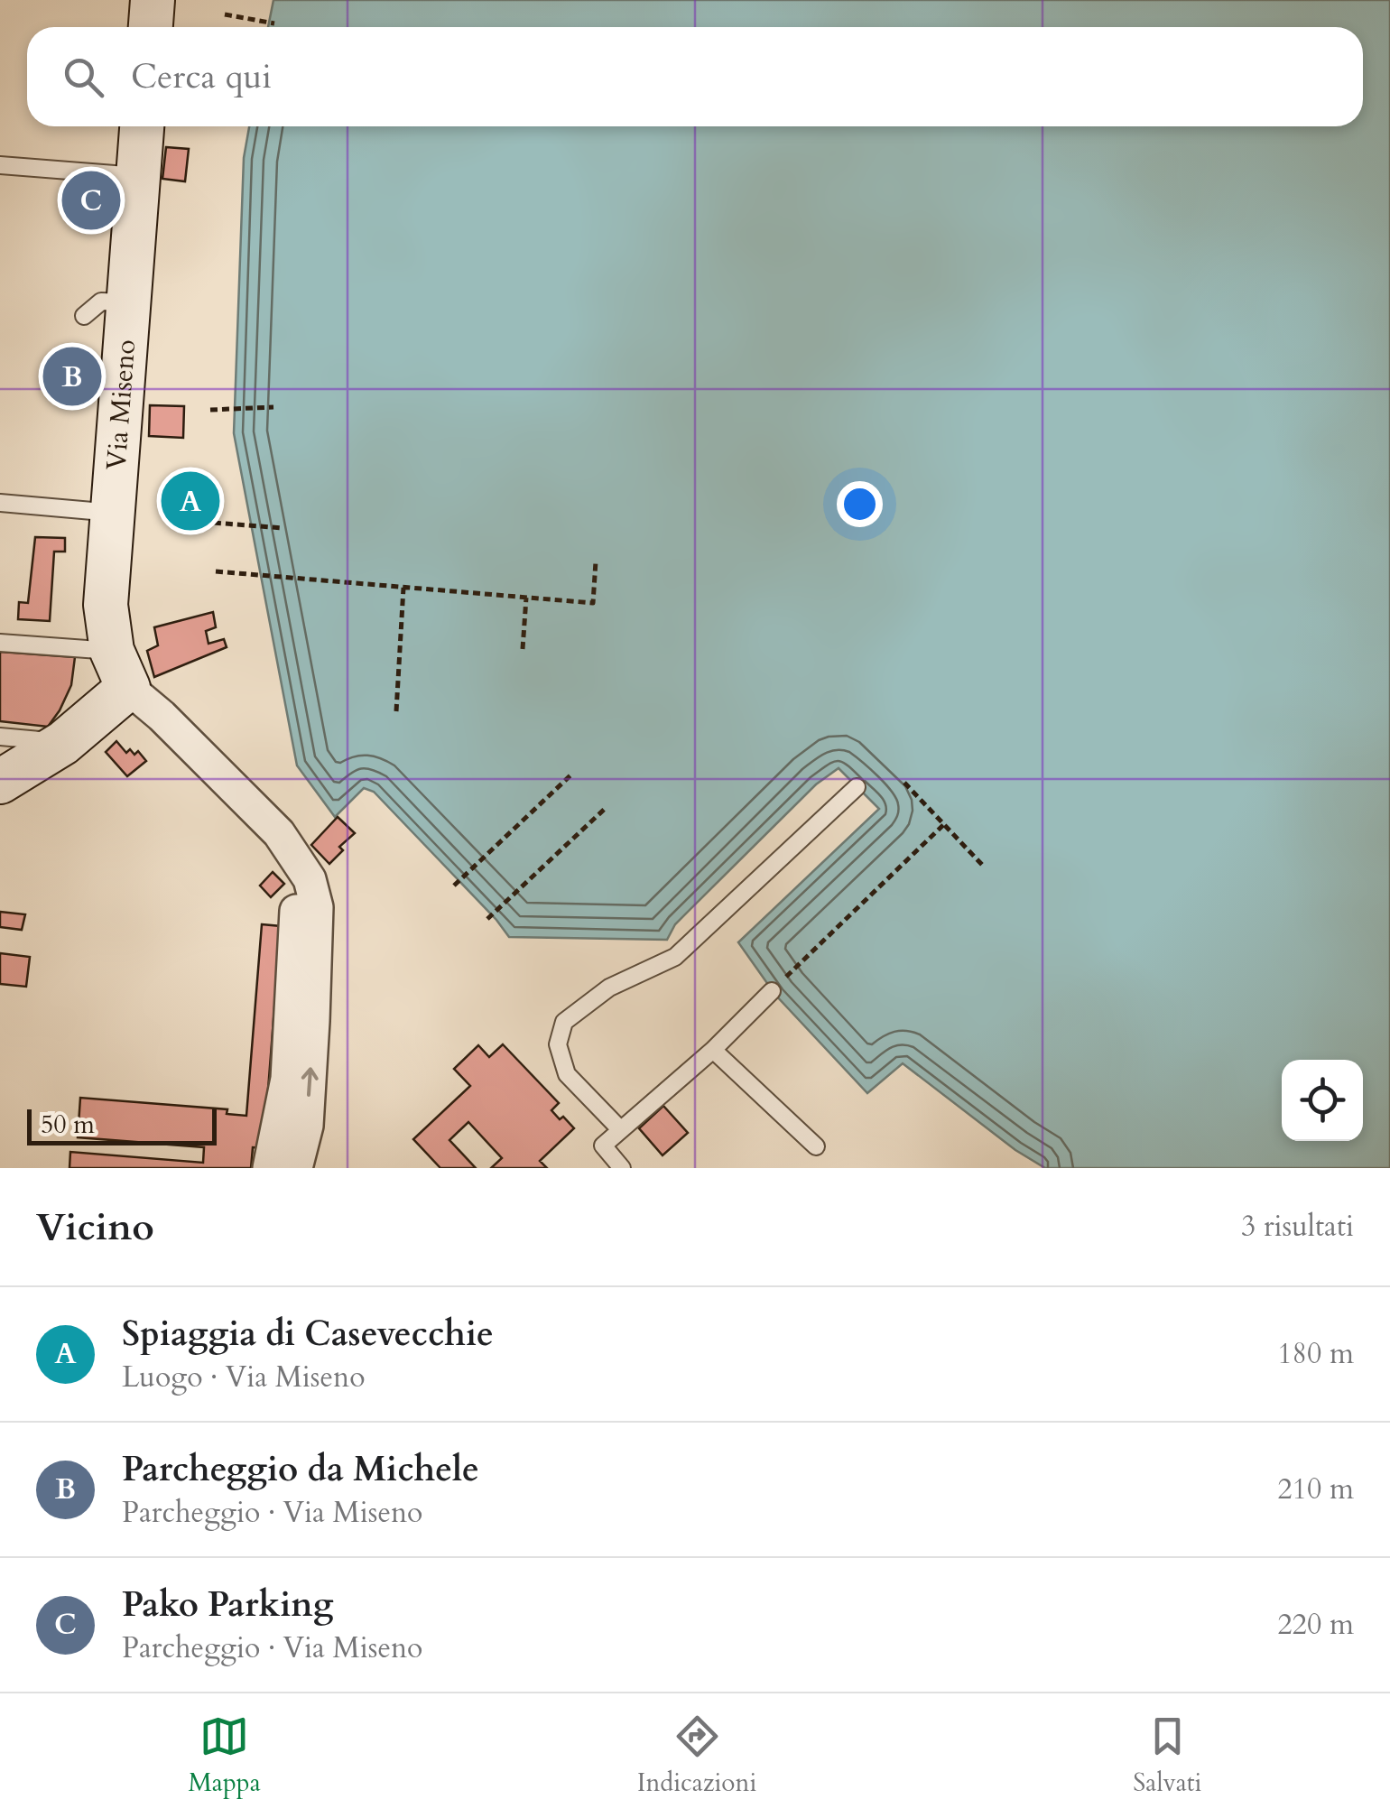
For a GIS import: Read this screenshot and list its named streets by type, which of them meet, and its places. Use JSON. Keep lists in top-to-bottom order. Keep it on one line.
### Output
{"streets":{"main road":["Via Miseno"]},"scale_bar":"50 m","page":{"search":"Cerca qui","pins":["C","B","A"],"scale":"50 m","heading":["Vicino","3 risultati"],"list":[{"mark":"A","name":"Spiaggia di Casevecchie","note":"Luogo · Via Miseno","value":"180 m"},{"mark":"B","name":"Parcheggio da Michele","note":"Parcheggio · Via Miseno","value":"210 m"},{"mark":"C","name":"Pako Parking","note":"Parcheggio · Via Miseno","value":"220 m"}],"nav":["Mappa","Indicazioni","Salvati"]}}
